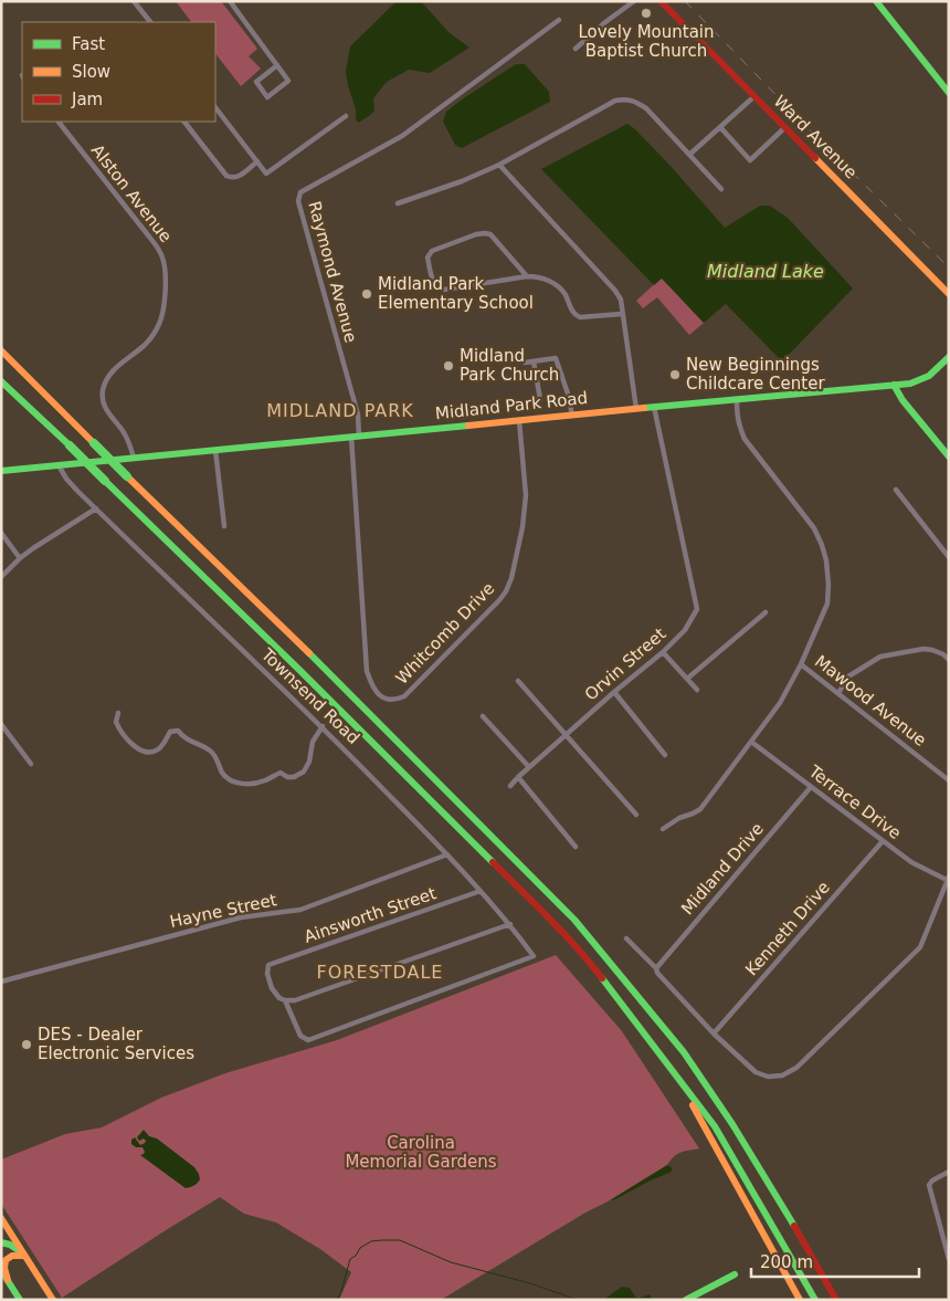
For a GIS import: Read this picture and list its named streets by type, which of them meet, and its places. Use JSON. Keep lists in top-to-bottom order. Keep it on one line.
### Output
{"streets":{"main road":["Ward Avenue","Midland Park Road"],"street":["Alston Avenue","Raymond Avenue","Whitcomb Drive","Orvin Street","Townsend Road","Mawood Avenue","Terrace Drive","Midland Drive","Hayne Street","Ainsworth Street","Kenneth Drive"]},"crossings":[["Alston Avenue","Midland Park Road"],["Raymond Avenue","Midland Park Road"],["Raymond Avenue","Whitcomb Drive"],["Midland Park Road","Whitcomb Drive"],["Midland Park Road","Orvin Street"],["Midland Park Road","Townsend Road"],["Townsend Road","Hayne Street"],["Townsend Road","Ainsworth Street"],["Terrace Drive","Midland Drive"],["Terrace Drive","Kenneth Drive"]],"districts":["MIDLAND PARK","FORESTDALE"],"water":["Midland Lake"],"parks":["Carolina Memorial Gardens"],"places":["Lovely Mountain Baptist Church","Midland Park Elementary School","Midland Park Church","New Beginnings Childcare Center","DES - Dealer Electronic Services"],"legend":["Fast","Slow","Jam"],"scale_bar":"200 m"}
